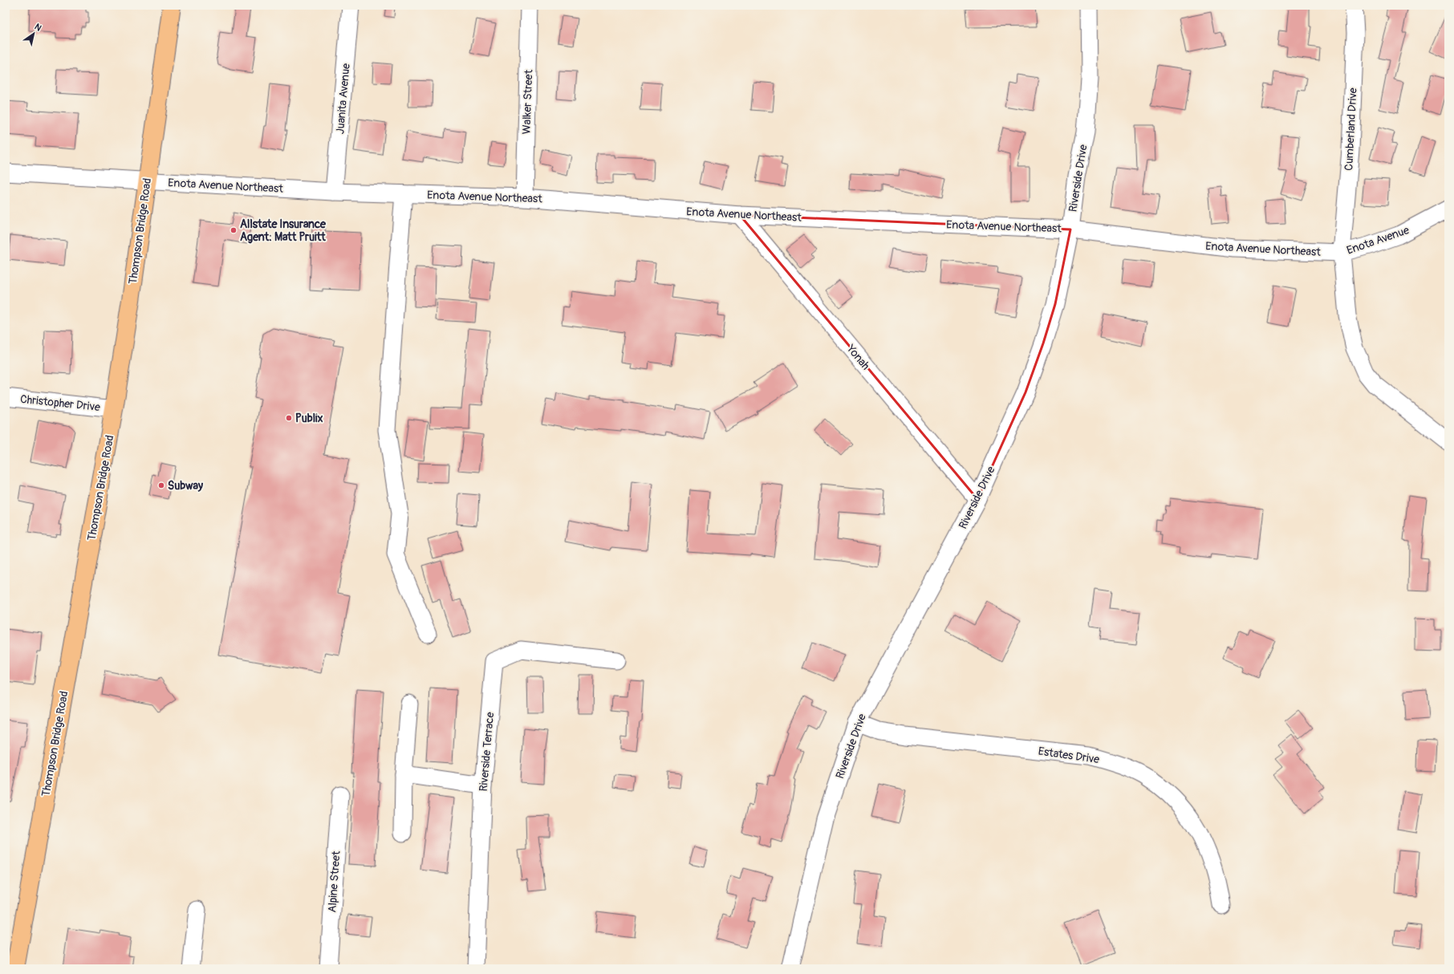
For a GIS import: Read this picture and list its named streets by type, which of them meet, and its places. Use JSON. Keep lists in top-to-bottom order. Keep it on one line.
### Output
{"streets":{"highway":["Thompson Bridge Road"],"street":["Juanita Avenue","Walker Street","Cumberland Drive","Riverside Drive","Enota Avenue Northeast","Enota Avenue","Yonah","Christopher Drive","Riverside Terrace","Estates Drive","Alpine Street"]},"crossings":[["Juanita Avenue","Enota Avenue Northeast"],["Walker Street","Enota Avenue Northeast"],["Cumberland Drive","Enota Avenue Northeast"],["Cumberland Drive","Enota Avenue"],["Riverside Drive","Enota Avenue Northeast"],["Riverside Drive","Yonah"],["Riverside Drive","Estates Drive"],["Enota Avenue Northeast","Thompson Bridge Road"],["Enota Avenue Northeast","Enota Avenue"],["Enota Avenue Northeast","Yonah"],["Thompson Bridge Road","Christopher Drive"]],"places":["Allstate Insurance Agent: Matt Pruitt","Publix","Subway"],"north":"top right"}
